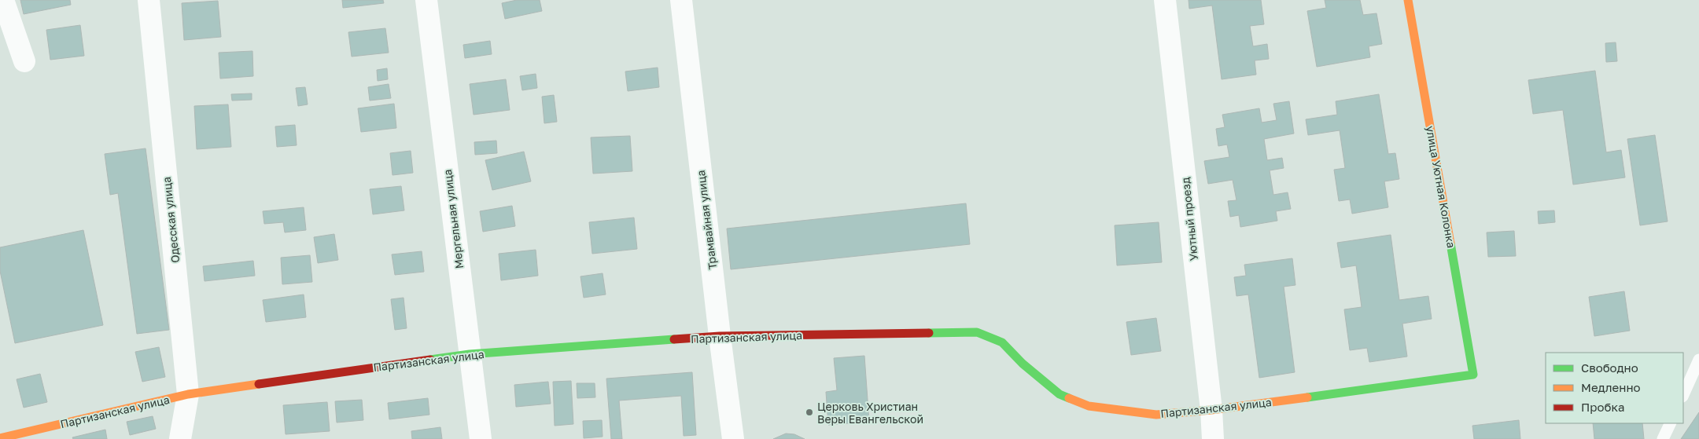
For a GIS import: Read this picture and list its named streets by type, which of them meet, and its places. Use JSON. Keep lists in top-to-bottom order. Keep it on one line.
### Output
{"streets":{"street":["улица Уютная Колонка","Мергельная улица","Уютный проезд","Одесская улица","Трамвайная улица","Партизанская улица"]},"crossings":[["улица Уютная Колонка","Партизанская улица"],["Мергельная улица","Партизанская улица"],["Уютный проезд","Партизанская улица"],["Одесская улица","Партизанская улица"],["Трамвайная улица","Партизанская улица"]],"places":["Церковь Христиан Веры Евангельской"],"legend":["Свободно","Медленно","Пробка"]}
